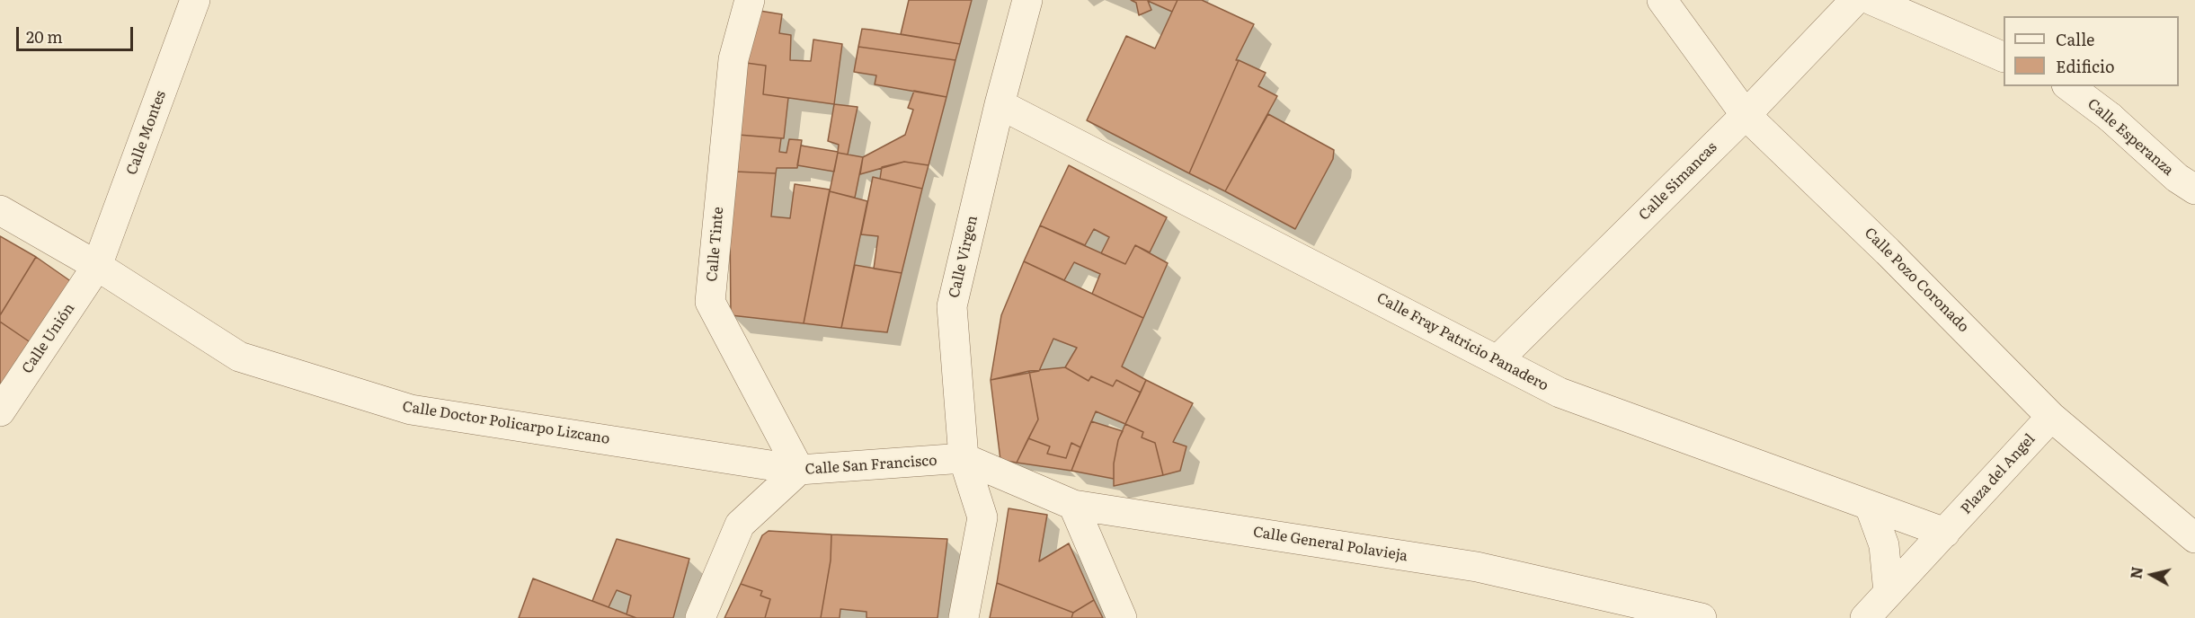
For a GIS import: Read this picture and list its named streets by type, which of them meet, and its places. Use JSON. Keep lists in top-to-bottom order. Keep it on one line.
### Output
{"streets":{"street":["Calle Montes","Calle Esperanza","Calle Simancas","Calle Tinte","Calle Virgen","Calle Pozo Coronado","Calle Unión","Calle Fray Patricio Panadero","Calle Doctor Policarpo Lizcano","Calle San Francisco","Plaza del Angel","Calle General Polavieja"]},"crossings":[["Calle Montes","Calle Unión"],["Calle Montes","Calle Doctor Policarpo Lizcano"],["Calle Simancas","Calle Pozo Coronado"],["Calle Simancas","Calle Fray Patricio Panadero"],["Calle Tinte","Calle Doctor Policarpo Lizcano"],["Calle Tinte","Calle San Francisco"],["Calle Virgen","Calle Fray Patricio Panadero"],["Calle Virgen","Calle San Francisco"],["Calle Virgen","Calle General Polavieja"],["Calle Pozo Coronado","Plaza del Angel"],["Calle Unión","Calle Doctor Policarpo Lizcano"],["Calle Fray Patricio Panadero","Plaza del Angel"],["Calle Doctor Policarpo Lizcano","Calle San Francisco"],["Calle San Francisco","Calle General Polavieja"]],"legend":["Calle","Edificio"],"scale_bar":"20 m","north":"left"}
